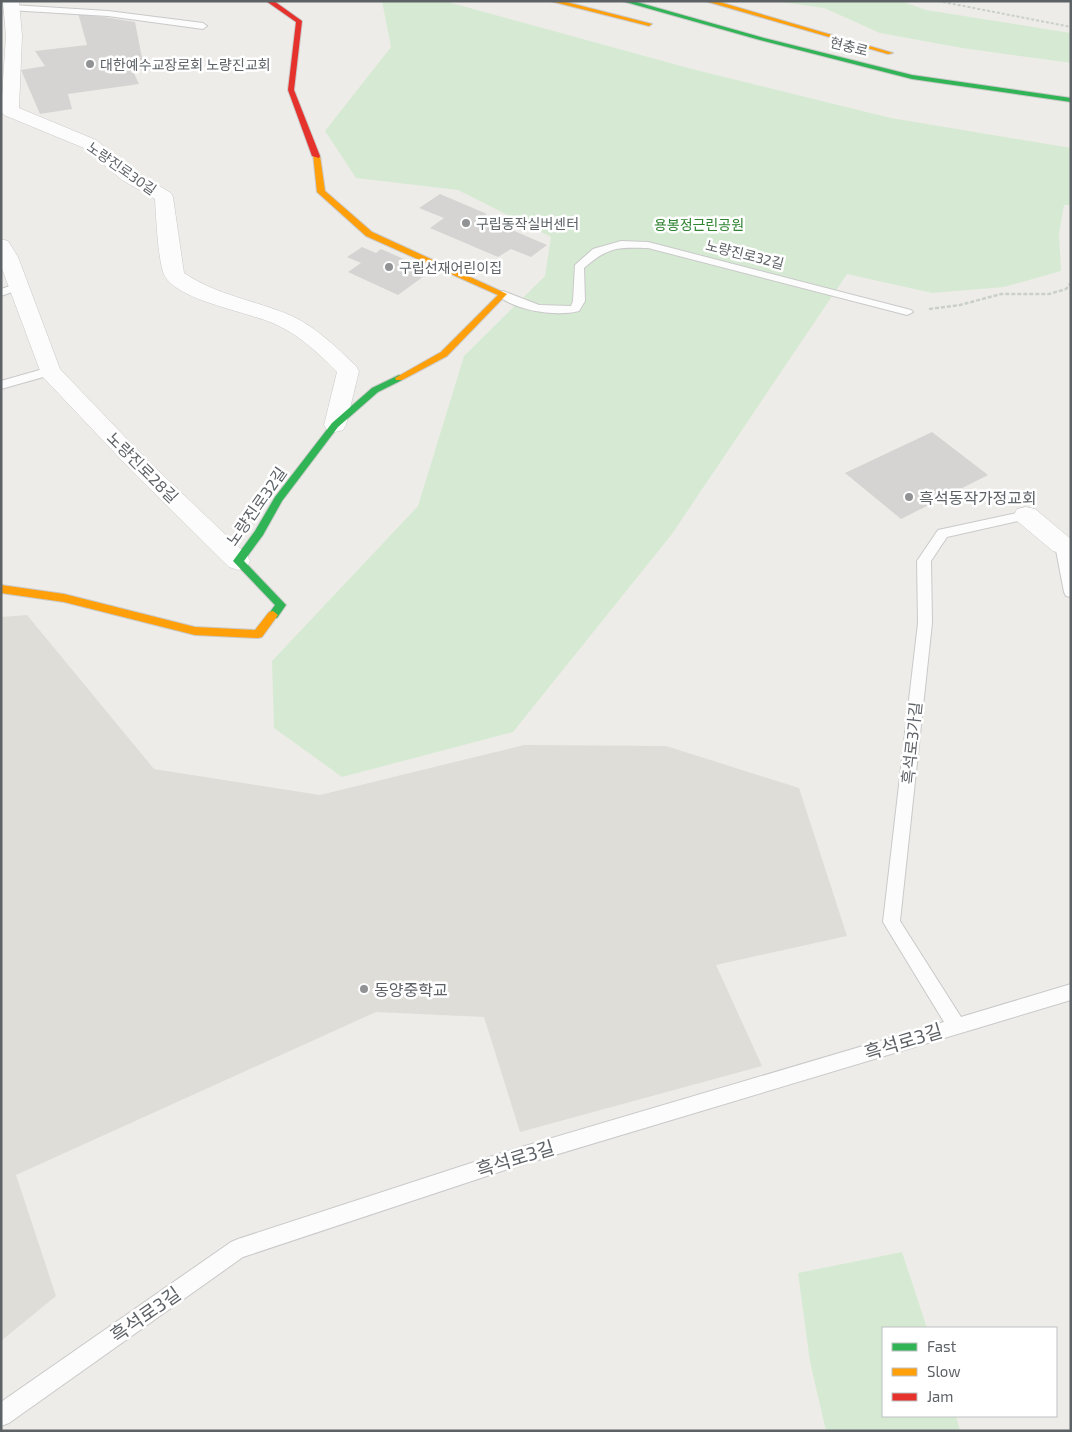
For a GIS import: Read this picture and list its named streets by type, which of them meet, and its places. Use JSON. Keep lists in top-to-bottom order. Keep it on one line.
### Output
{"streets":{"street":["현충로","노량진로30길","노량진로32길","노량진로28길"],"lane":["흑석로3가길","흑석로3길"]},"crossings":[["노량진로30길","노량진로32길"],["노량진로32길","노량진로28길"],["흑석로3가길","흑석로3길"]],"parks":["용봉정근린공원"],"places":["대한예수교장로회 노량진교회","구립동작실버센터","구립선재어린이집","흑석동작가정교회","동양중학교"],"legend":["Fast","Slow","Jam"]}
